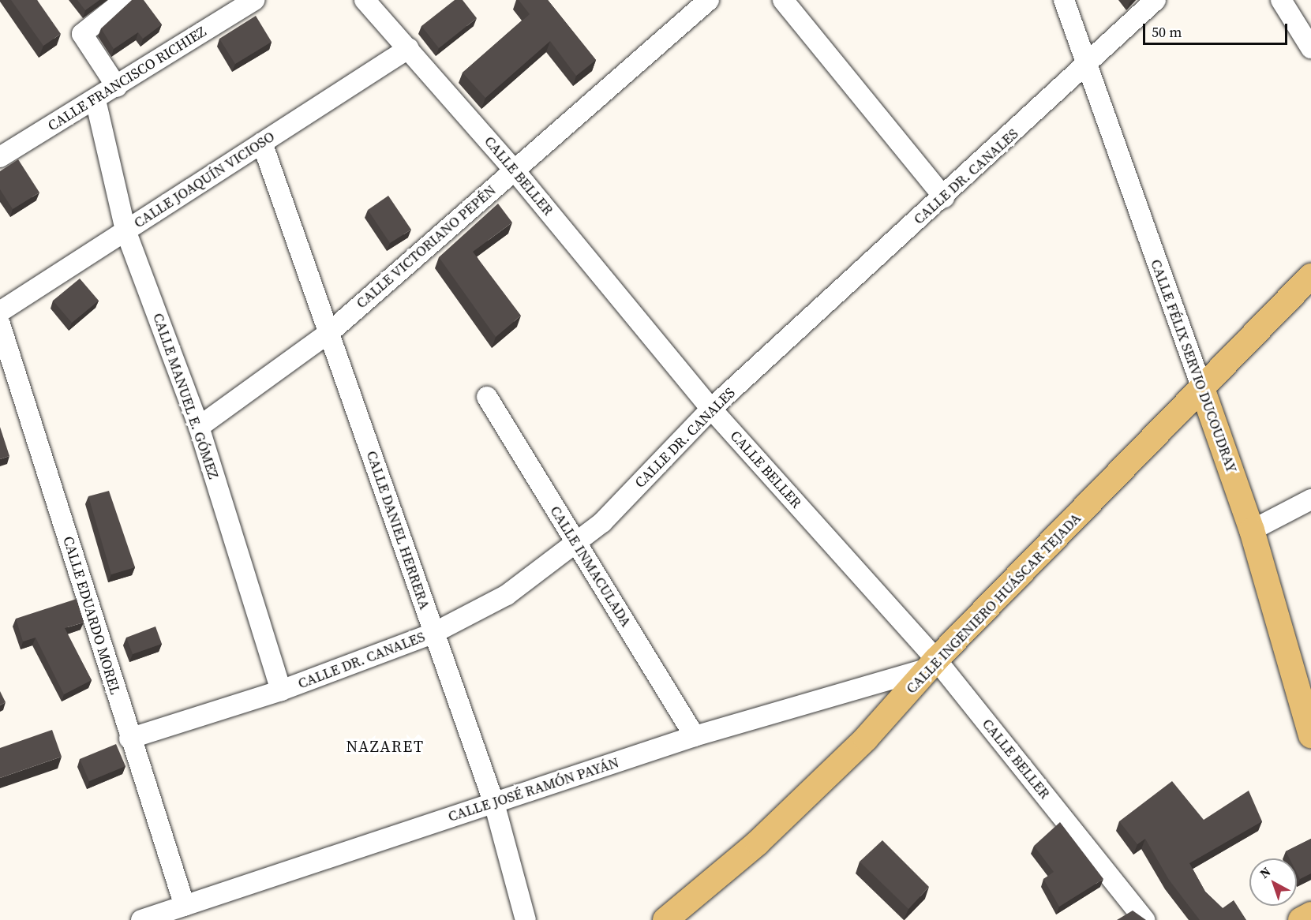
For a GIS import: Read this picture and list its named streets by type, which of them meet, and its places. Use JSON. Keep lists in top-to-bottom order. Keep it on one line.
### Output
{"streets":{"main road":["CALLE FÉLIX SERVIO DUCOUDRAY","CALLE INGENIERO HUÁSCAR TEJADA"],"street":["CALLE FRANCISCO RICHIEZ","CALLE BELLER","CALLE DR. CANALES","CALLE JOAQUÍN VICIOSO","CALLE VICTORIANO PEPÉN","CALLE MANUEL E. GÓMEZ","CALLE DANIEL HERRERA","CALLE INMACULADA","CALLE EDUARDO MOREL","CALLE JOSÉ RAMÓN PAYÁN"]},"crossings":[["CALLE FRANCISCO RICHIEZ","CALLE MANUEL E. GÓMEZ"],["CALLE BELLER","CALLE DR. CANALES"],["CALLE BELLER","CALLE JOAQUÍN VICIOSO"],["CALLE BELLER","CALLE VICTORIANO PEPÉN"],["CALLE BELLER","CALLE INGENIERO HUÁSCAR TEJADA"],["CALLE BELLER","CALLE JOSÉ RAMÓN PAYÁN"],["CALLE DR. CANALES","CALLE FÉLIX SERVIO DUCOUDRAY"],["CALLE DR. CANALES","CALLE MANUEL E. GÓMEZ"],["CALLE DR. CANALES","CALLE DANIEL HERRERA"],["CALLE DR. CANALES","CALLE INMACULADA"],["CALLE DR. CANALES","CALLE EDUARDO MOREL"],["CALLE JOAQUÍN VICIOSO","CALLE MANUEL E. GÓMEZ"],["CALLE JOAQUÍN VICIOSO","CALLE DANIEL HERRERA"],["CALLE VICTORIANO PEPÉN","CALLE MANUEL E. GÓMEZ"],["CALLE VICTORIANO PEPÉN","CALLE DANIEL HERRERA"],["CALLE FÉLIX SERVIO DUCOUDRAY","CALLE INGENIERO HUÁSCAR TEJADA"],["CALLE DANIEL HERRERA","CALLE JOSÉ RAMÓN PAYÁN"],["CALLE INMACULADA","CALLE JOSÉ RAMÓN PAYÁN"],["CALLE INGENIERO HUÁSCAR TEJADA","CALLE JOSÉ RAMÓN PAYÁN"],["CALLE EDUARDO MOREL","CALLE JOSÉ RAMÓN PAYÁN"]],"districts":["NAZARET"],"scale_bar":"50 m","north":"top left"}
